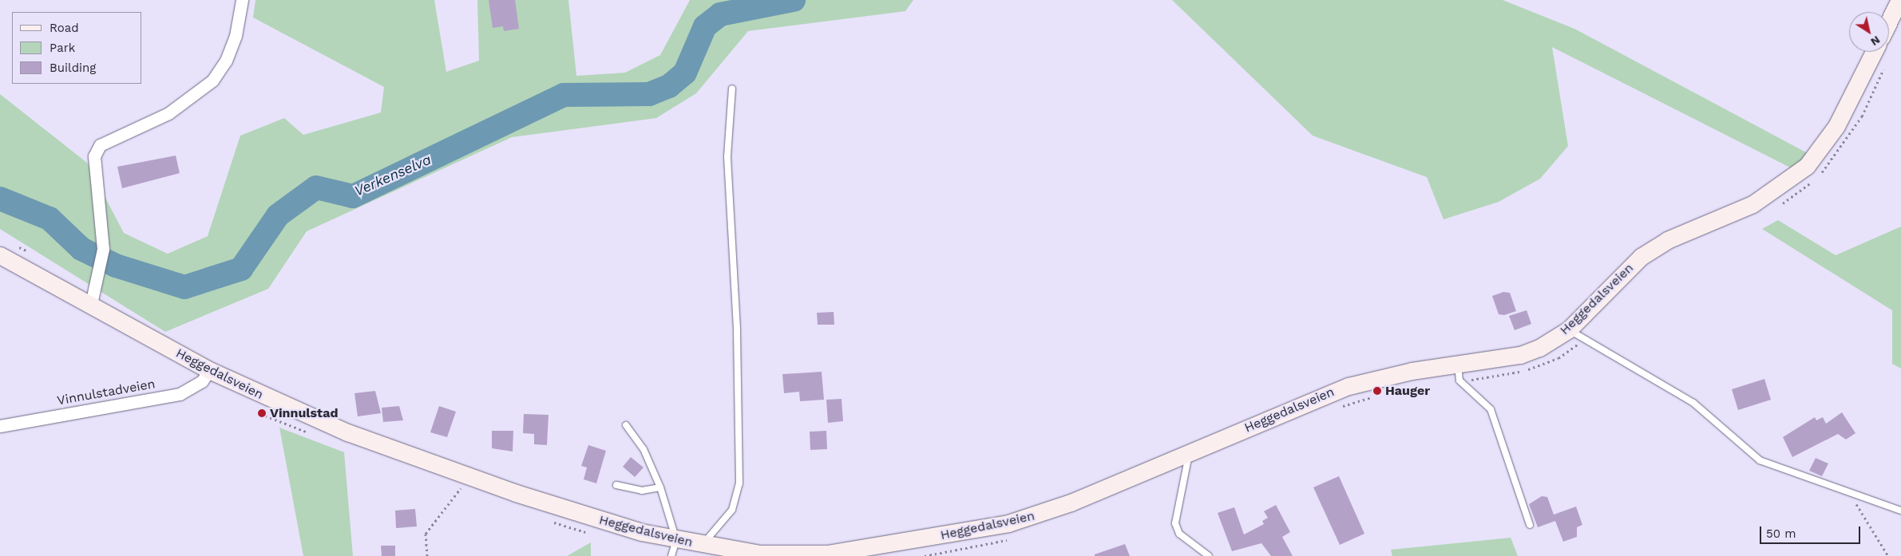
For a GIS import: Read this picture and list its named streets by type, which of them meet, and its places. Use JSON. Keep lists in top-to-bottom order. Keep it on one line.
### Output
{"streets":{"main road":["Heggedalsveien"],"street":["Vinnulstadveien"]},"crossings":[["Heggedalsveien","Vinnulstadveien"]],"water":["Verkenselva"],"places":["Hauger","Vinnulstad"],"legend":["Road","Park","Building"],"scale_bar":"50 m","north":"bottom right"}
